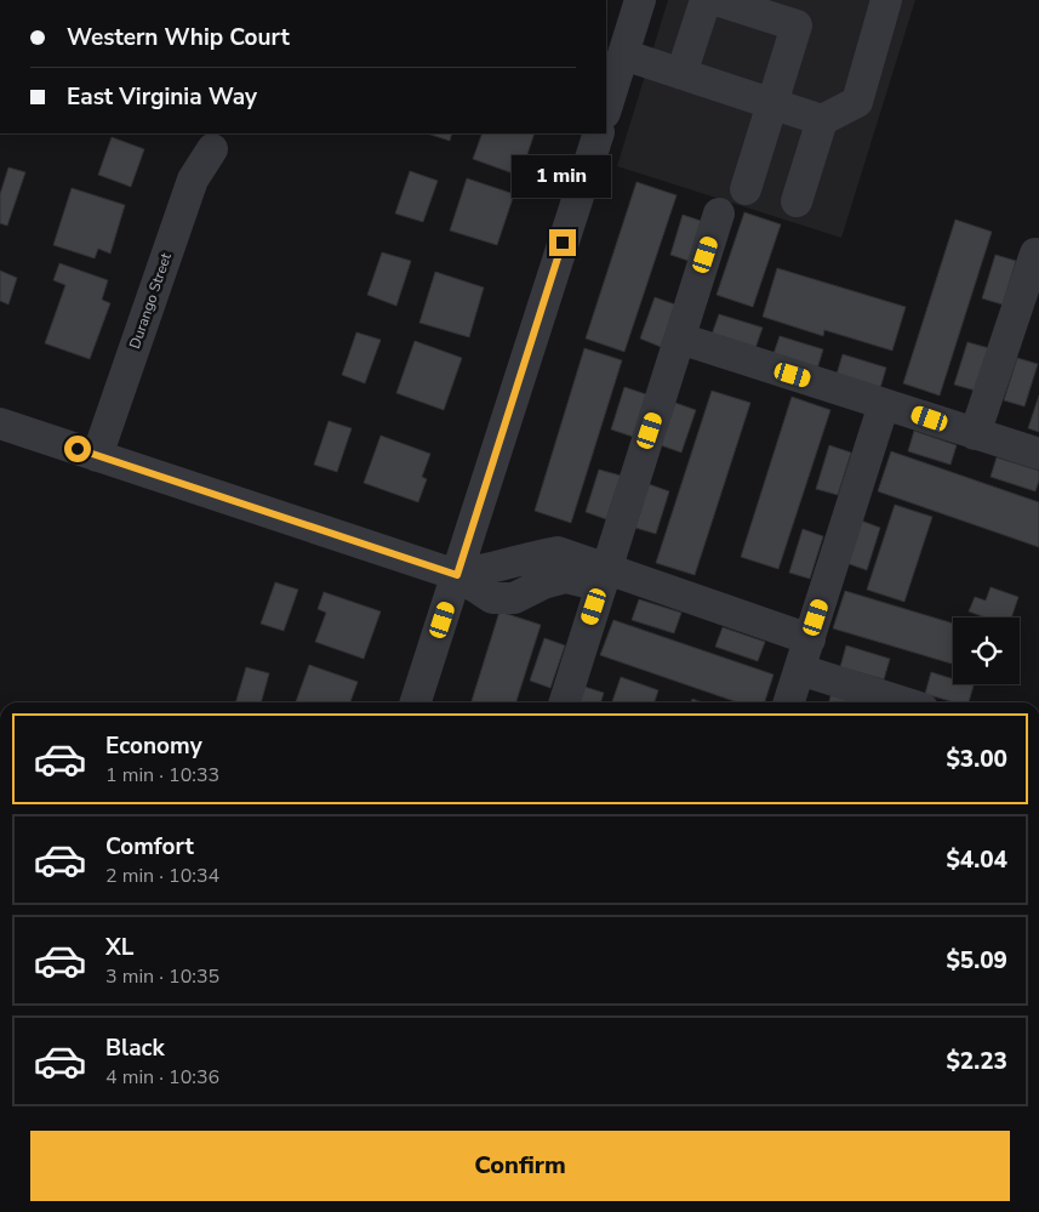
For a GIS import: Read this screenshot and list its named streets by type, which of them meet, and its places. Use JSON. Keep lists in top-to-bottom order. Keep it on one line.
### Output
{"streets":{"street":["Durango Street"]},"page":{"banner":["Western Whip Court","East Virginia Way"],"bubble":"1 min","list":[{"name":"Economy","note":"1 min · 10:33","value":"$3.00"},{"name":"Comfort","note":"2 min · 10:34","value":"$4.04"},{"name":"XL","note":"3 min · 10:35","value":"$5.09"},{"name":"Black","note":"4 min · 10:36","value":"$2.23"}],"buttons":"Confirm"}}
